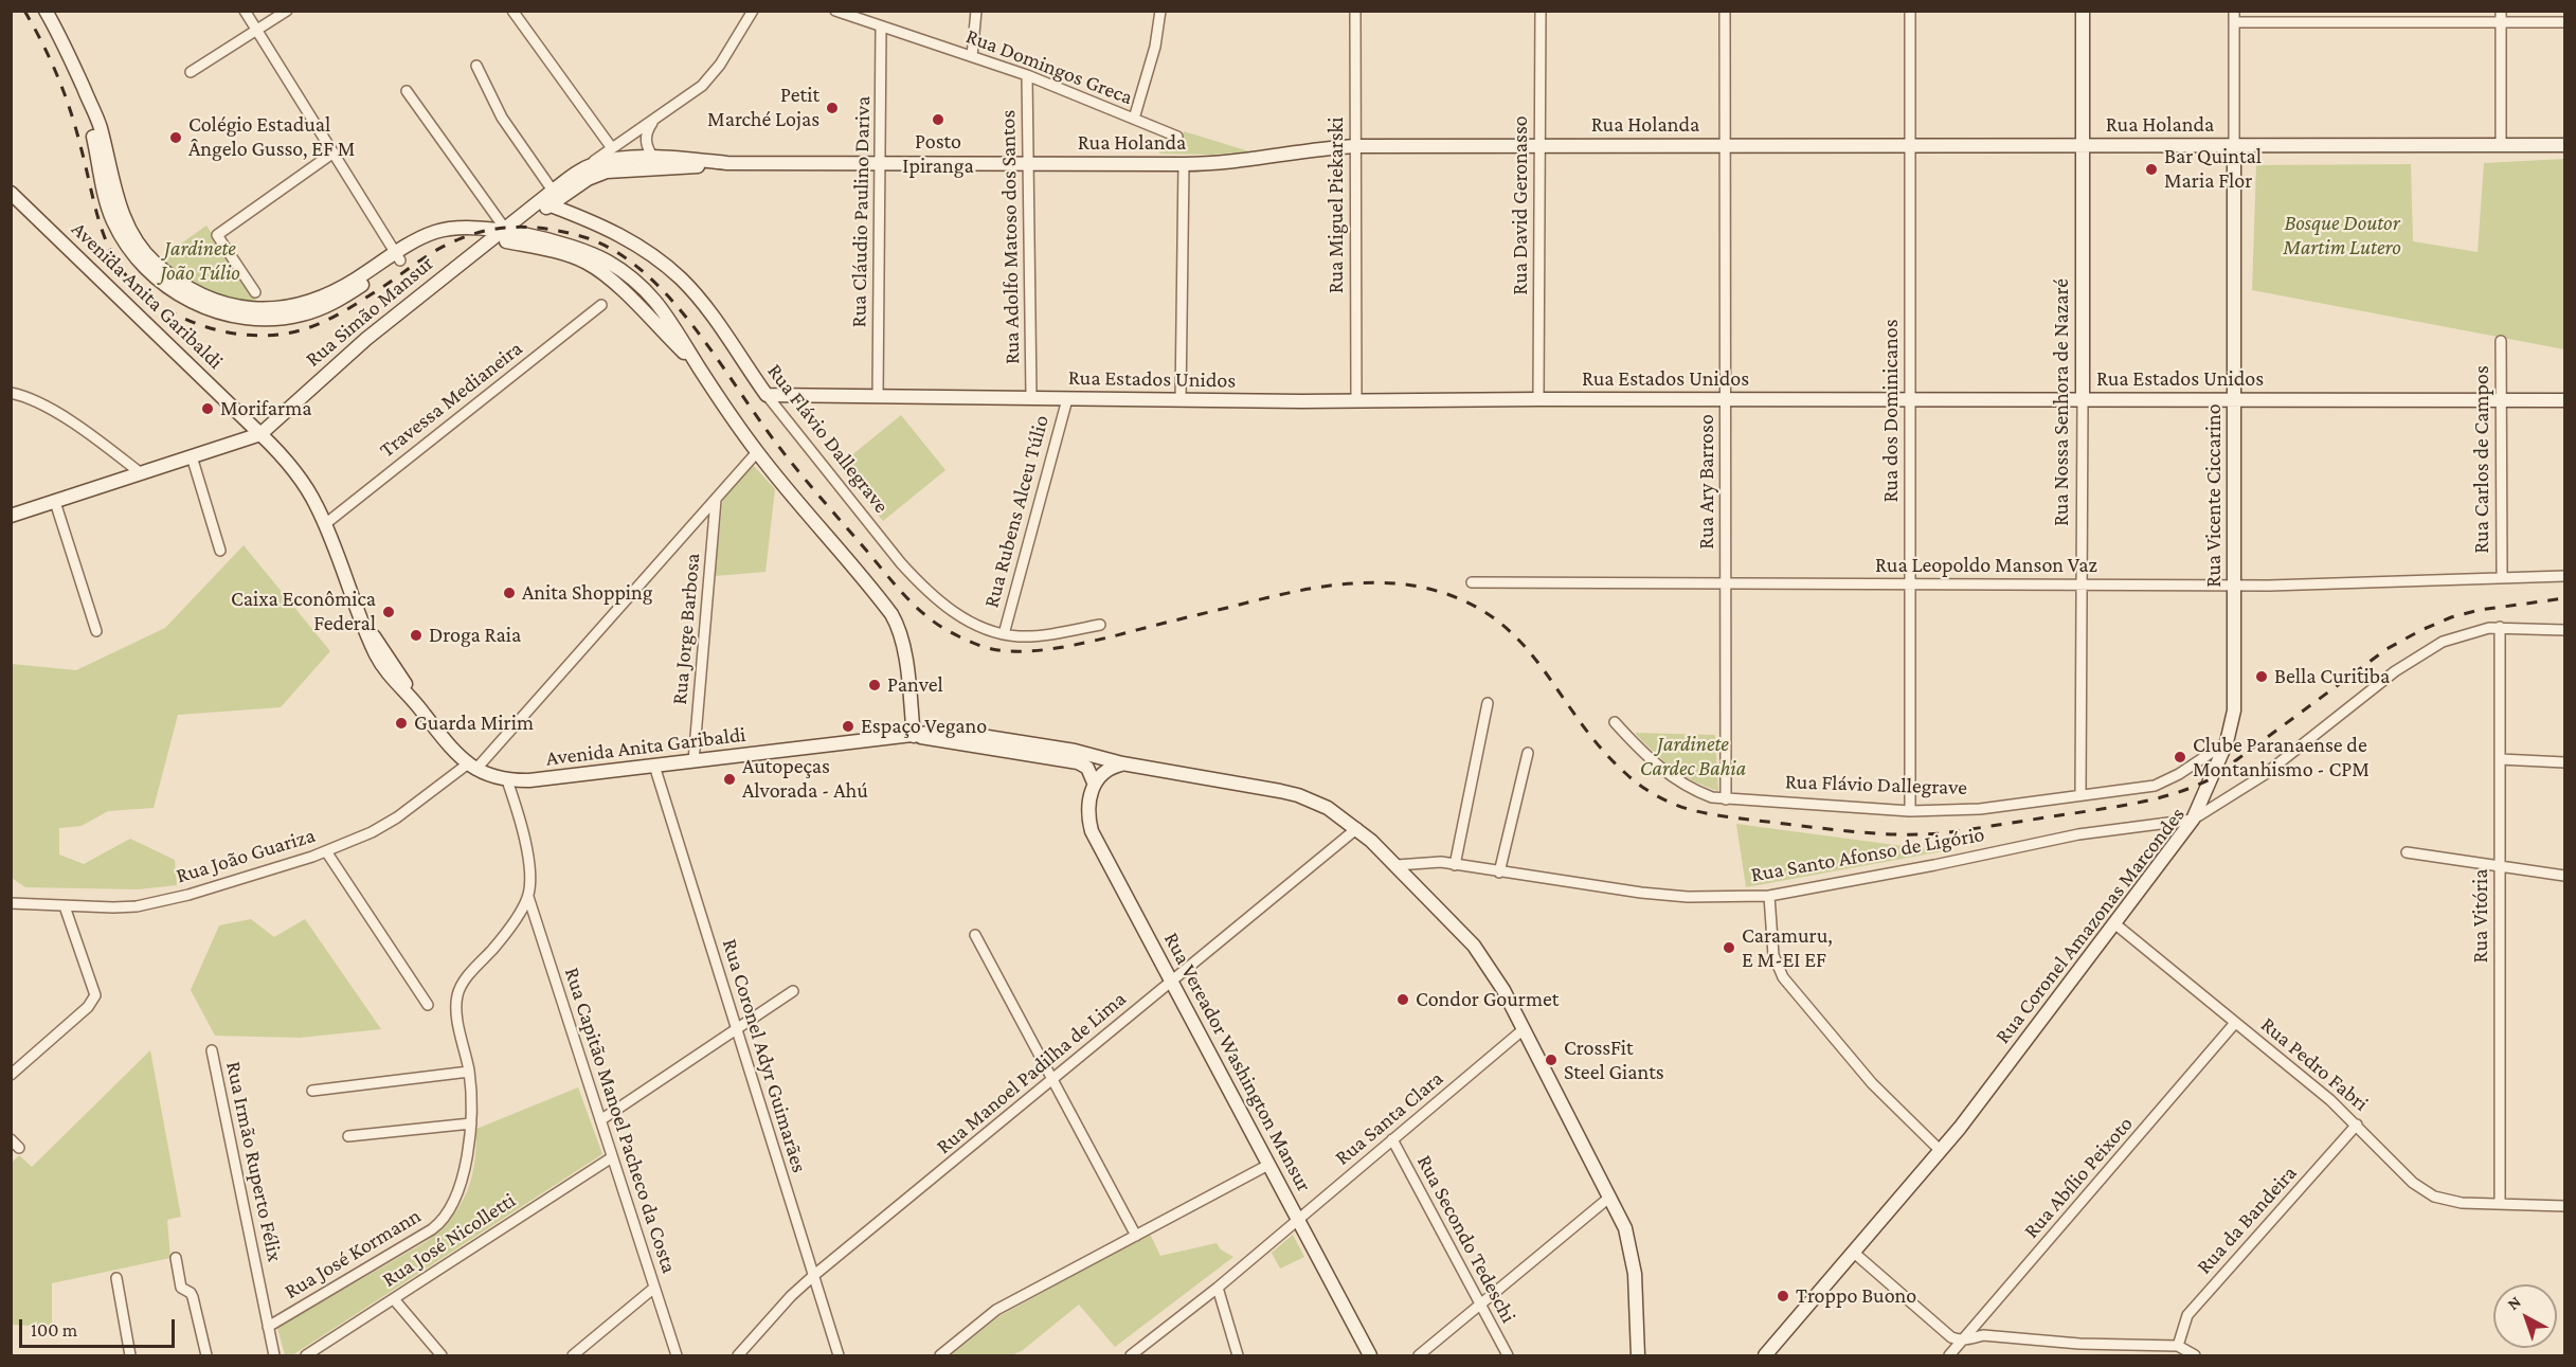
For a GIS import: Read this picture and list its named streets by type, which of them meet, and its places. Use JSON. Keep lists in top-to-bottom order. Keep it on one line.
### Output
{"streets":{"main road":["Rua Holanda","Avenida Anita Garibaldi","Rua Simão Mansur","Rua Estados Unidos","Rua Nossa Senhora de Nazaré","Rua Flávio Dallegrave","Rua Vicente Ciccarino","Rua Coronel Amazonas Marcondes","Rua Vereador Washington Mansur"],"street":["Rua Domingos Greca","Rua Miguel Piekarski","Rua David Geronasso","Rua Cláudio Paulino Dariva","Rua Adolfo Matoso dos Santos","Travessa Medianeira","Rua dos Dominicanos","Rua Carlos de Campos","Rua Ary Barroso","Rua Rubens Alceu Túlio","Rua Leopoldo Manson Vaz","Rua Jorge Barbosa","Rua Santo Afonso de Ligório","Rua João Guariza","Rua Vitória","Rua Coronel Adyr Guimarães","Rua Pedro Fabri","Rua Manoel Padilha de Lima","Rua Santa Clara","Rua Capitão Manoel Pacheco da Costa","Rua Irmão Ruperto Félix","Rua Abílio Peixoto","Rua da Bandeira","Rua Secondo Tedeschi","Rua José Nicolletti","Rua José Kormann"]},"crossings":[["Rua Domingos Greca","Rua Cláudio Paulino Dariva"],["Rua Domingos Greca","Rua Adolfo Matoso dos Santos"],["Rua Holanda","Rua Miguel Piekarski"],["Rua Holanda","Rua David Geronasso"],["Rua Holanda","Rua Cláudio Paulino Dariva"],["Rua Holanda","Rua Adolfo Matoso dos Santos"],["Rua Holanda","Rua Simão Mansur"],["Rua Holanda","Rua Nossa Senhora de Nazaré"],["Rua Holanda","Rua dos Dominicanos"],["Rua Holanda","Rua Ary Barroso"],["Rua Holanda","Rua Vicente Ciccarino"],["Rua Miguel Piekarski","Rua Estados Unidos"],["Rua David Geronasso","Rua Estados Unidos"],["Rua Cláudio Paulino Dariva","Rua Estados Unidos"],["Rua Adolfo Matoso dos Santos","Rua Estados Unidos"],["Avenida Anita Garibaldi","Rua Simão Mansur"],["Avenida Anita Garibaldi","Travessa Medianeira"],["Avenida Anita Garibaldi","Rua Jorge Barbosa"],["Avenida Anita Garibaldi","Rua Santo Afonso de Ligório"],["Avenida Anita Garibaldi","Rua João Guariza"],["Avenida Anita Garibaldi","Rua Coronel Adyr Guimarães"],["Avenida Anita Garibaldi","Rua Vereador Washington Mansur"],["Avenida Anita Garibaldi","Rua Manoel Padilha de Lima"],["Avenida Anita Garibaldi","Rua Santa Clara"],["Rua Simão Mansur","Rua Flávio Dallegrave"],["Rua Estados Unidos","Rua Nossa Senhora de Nazaré"],["Rua Estados Unidos","Rua dos Dominicanos"],["Rua Estados Unidos","Rua Flávio Dallegrave"],["Rua Estados Unidos","Rua Carlos de Campos"],["Rua Estados Unidos","Rua Ary Barroso"],["Rua Estados Unidos","Rua Vicente Ciccarino"],["Rua Estados Unidos","Rua Rubens Alceu Túlio"],["Rua Nossa Senhora de Nazaré","Rua Flávio Dallegrave"],["Rua Nossa Senhora de Nazaré","Rua Leopoldo Manson Vaz"],["Rua dos Dominicanos","Rua Flávio Dallegrave"],["Rua dos Dominicanos","Rua Leopoldo Manson Vaz"],["Rua Flávio Dallegrave","Rua Ary Barroso"],["Rua Flávio Dallegrave","Rua Vicente Ciccarino"],["Rua Flávio Dallegrave","Rua Rubens Alceu Túlio"],["Rua Carlos de Campos","Rua Leopoldo Manson Vaz"],["Rua Ary Barroso","Rua Leopoldo Manson Vaz"],["Rua Vicente Ciccarino","Rua Leopoldo Manson Vaz"],["Rua Vicente Ciccarino","Rua Santo Afonso de Ligório"],["Rua Vicente Ciccarino","Rua Coronel Amazonas Marcondes"],["Rua Jorge Barbosa","Rua João Guariza"],["Rua Santo Afonso de Ligório","Rua Coronel Amazonas Marcondes"],["Rua Vitória","Rua Coronel Amazonas Marcondes"],["Rua Vitória","Rua Pedro Fabri"],["Rua Coronel Amazonas Marcondes","Rua Pedro Fabri"],["Rua Coronel Adyr Guimarães","Rua Manoel Padilha de Lima"],["Rua Vereador Washington Mansur","Rua Manoel Padilha de Lima"],["Rua Vereador Washington Mansur","Rua Santa Clara"],["Rua Pedro Fabri","Rua Abílio Peixoto"],["Rua Pedro Fabri","Rua da Bandeira"],["Rua Santa Clara","Rua Secondo Tedeschi"],["Rua Capitão Manoel Pacheco da Costa","Rua José Nicolletti"],["Rua Capitão Manoel Pacheco da Costa","Rua José Kormann"],["Rua Irmão Ruperto Félix","Rua José Kormann"]],"parks":["Bosque Doutor Martim Lutero","Jardinete João Túlio","Jardinete Cardec Bahia"],"places":["Petit Marché Lojas","Posto Ipiranga","Colégio Estadual Ângelo Gusso, EF M","Bar Quintal Maria Flor","Morifarma","Anita Shopping","Caixa Econômica Federal","Droga Raia","Bella Curitiba","Panvel","Guarda Mirim","Espaço Vegano","Clube Paranaense de Montanhismo - CPM","Autopeças Alvorada - Ahú","Caramuru, E M-EI EF","Condor Gourmet","CrossFit Steel Giants","Troppo Buono"],"scale_bar":"100 m","north":"top left"}
